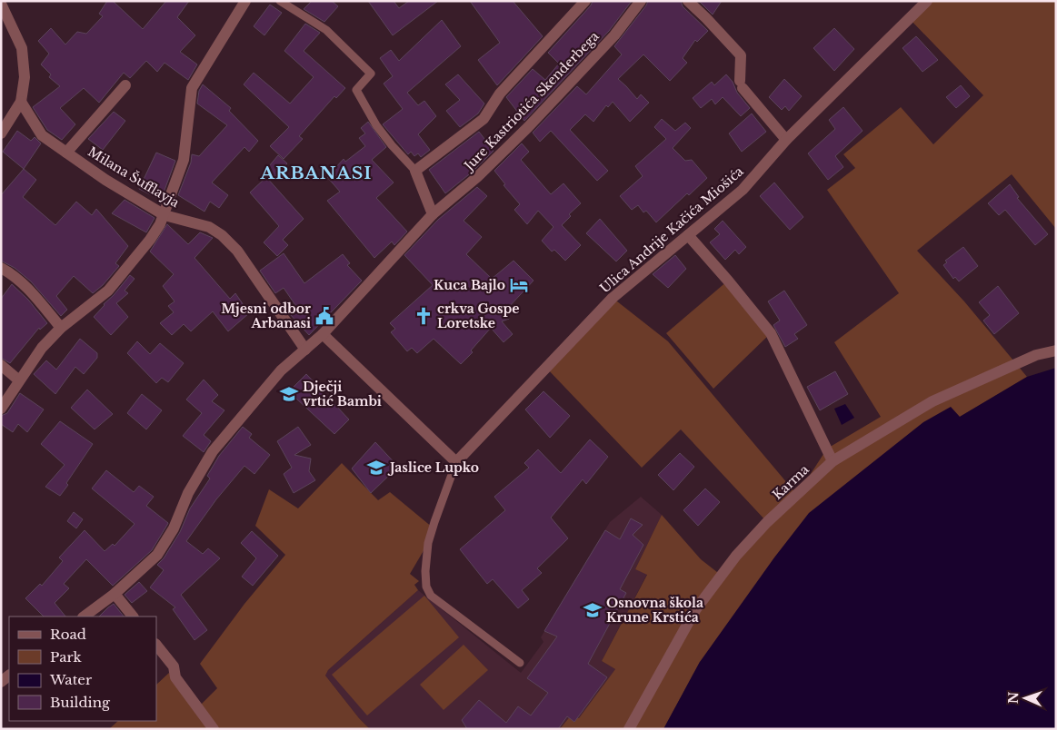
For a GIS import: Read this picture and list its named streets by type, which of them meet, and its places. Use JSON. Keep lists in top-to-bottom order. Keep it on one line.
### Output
{"streets":{"street":["Jure Kastriotića Skenderbega","Milana Šufflayja","Ulica Andrije Kačića Miošića","Karma"]},"crossings":[["Jure Kastriotića Skenderbega","Milana Šufflayja"]],"districts":["ARBANASI"],"places":{"hotel":["Kuca Bajlo"],"public building":["Mjesni odbor Arbanasi"],"church":["crkva Gospe Loretske"],"school or university":["Dječji vrtić Bambi","Jaslice Lupko","Osnovna škola Krune Krstića"]},"legend":["Road","Park","Water","Building"],"north":"left"}
